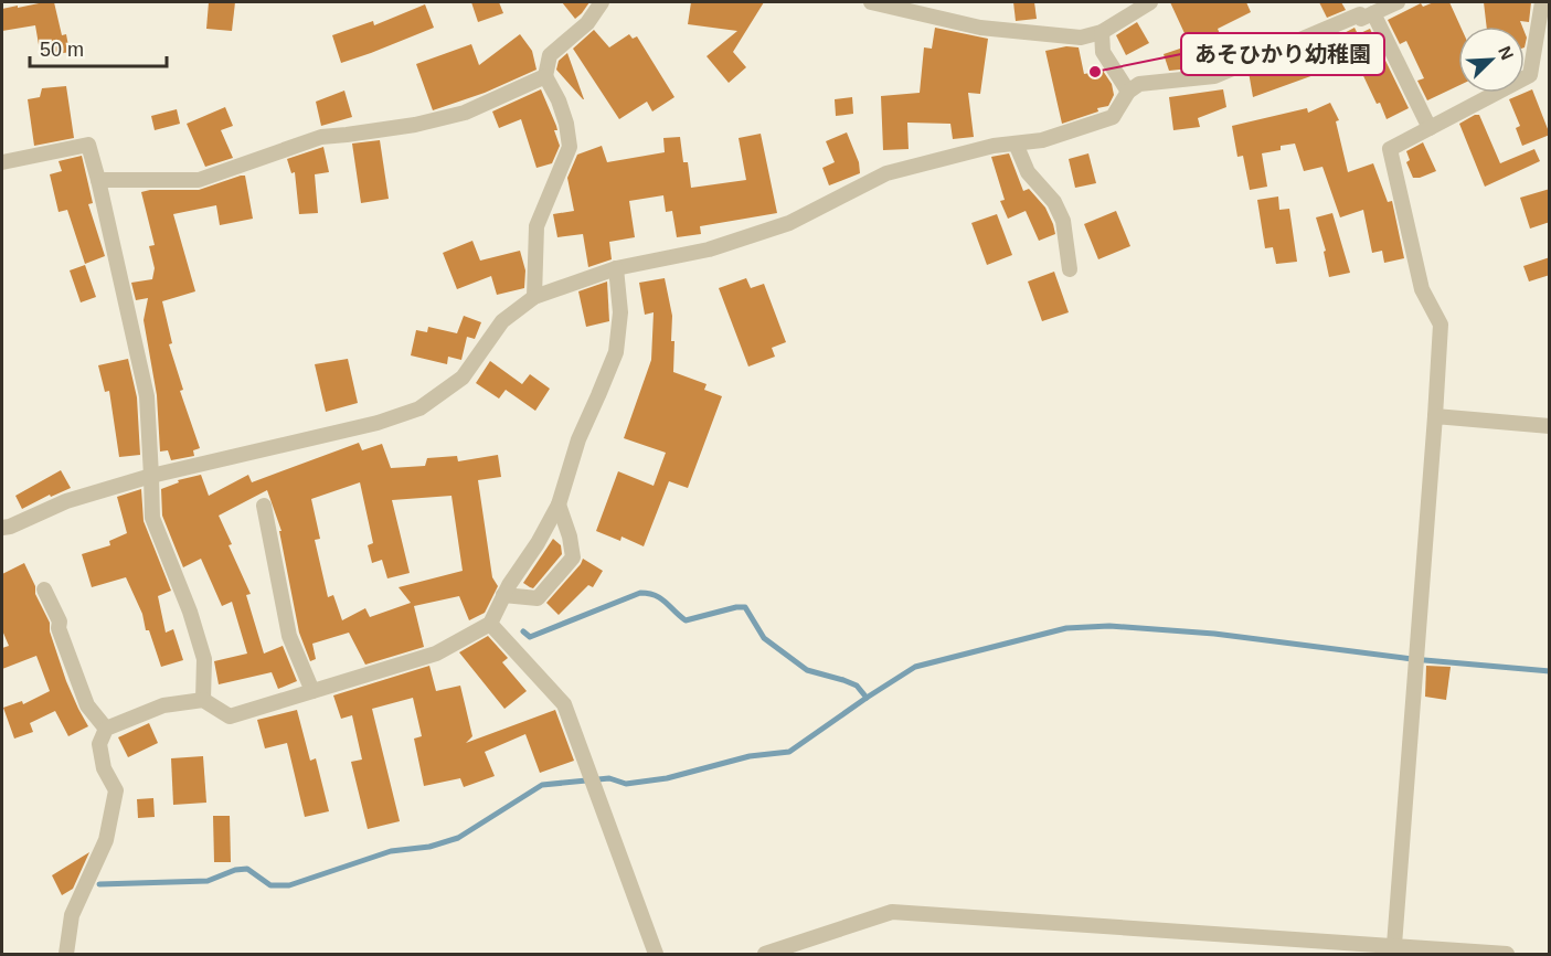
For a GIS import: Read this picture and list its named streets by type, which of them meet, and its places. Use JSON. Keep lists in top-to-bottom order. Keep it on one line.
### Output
{"places":["あそひかり幼稚園"],"scale_bar":"50 m","north":"top right"}
